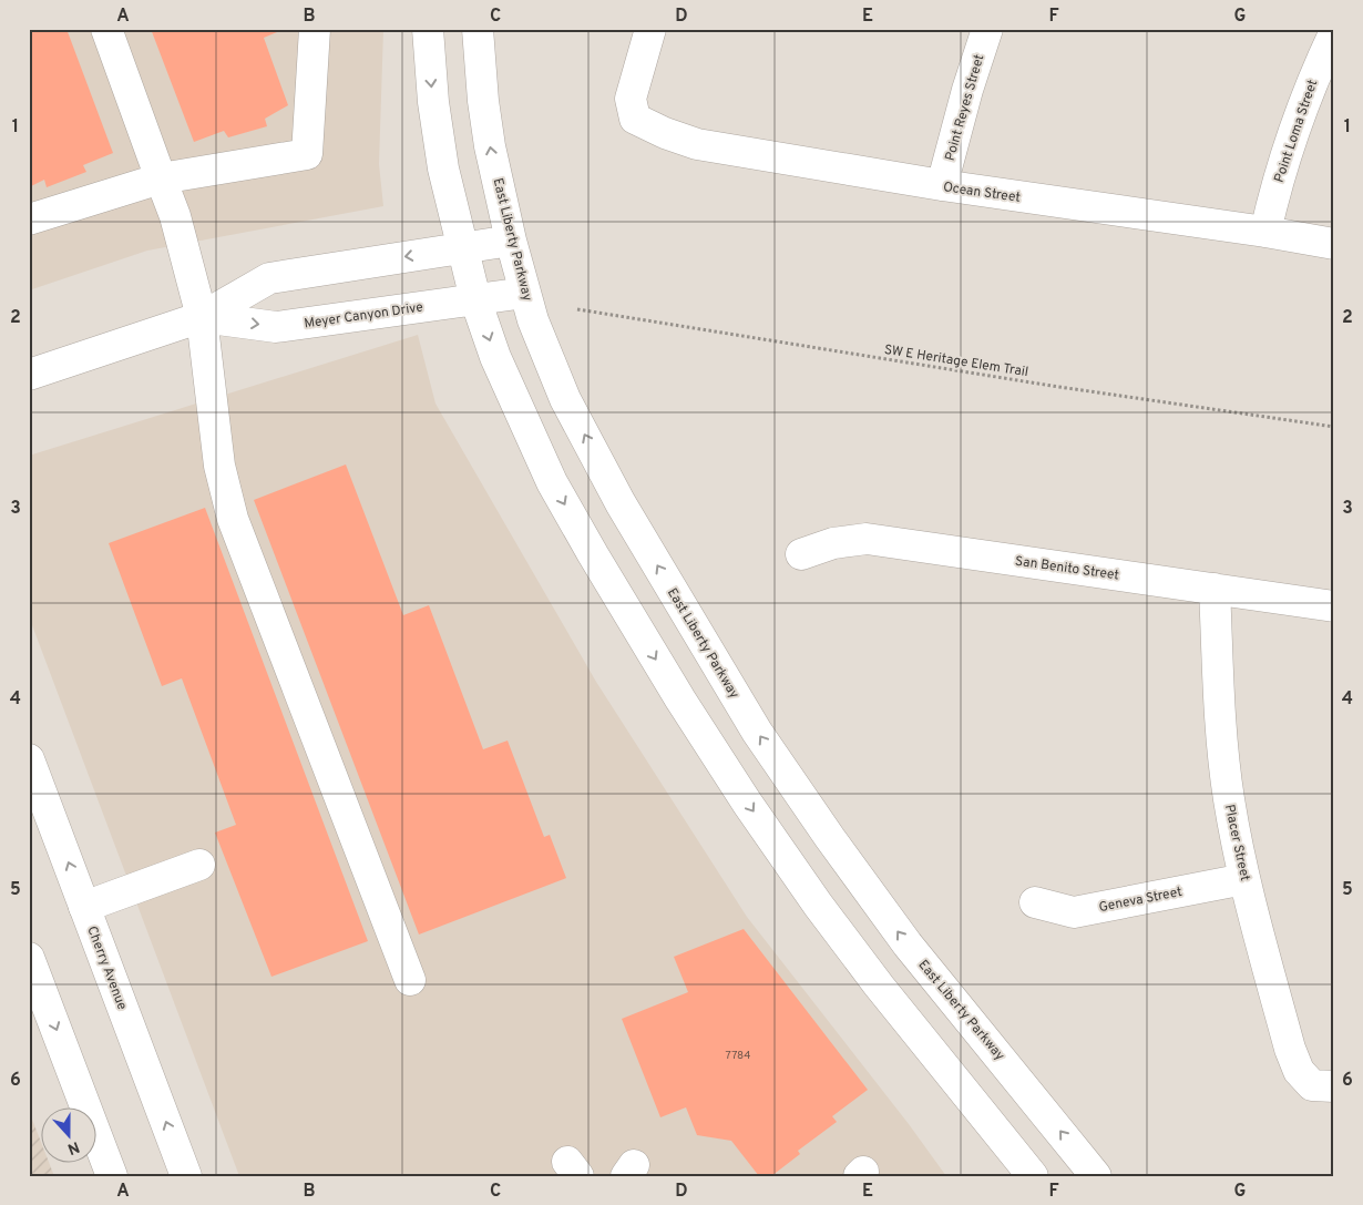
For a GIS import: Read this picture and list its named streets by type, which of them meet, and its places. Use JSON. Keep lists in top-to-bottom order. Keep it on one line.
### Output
{"streets":{"street":["Point Reyes Street","Point Loma Street","Ocean Street","East Liberty Parkway","Meyer Canyon Drive","San Benito Street","Placer Street","Geneva Street","Cherry Avenue"],"path":["SW E Heritage Elem Trail"]},"crossings":[["Point Reyes Street","Ocean Street"],["Point Loma Street","Ocean Street"],["East Liberty Parkway","Meyer Canyon Drive"],["San Benito Street","Placer Street"],["Placer Street","Geneva Street"]],"house_numbers":["7784"],"north":"bottom","grid":{"columns":["A","B","C","D","E","F","G"],"rows":["1","2","3","4","5","6"]}}
